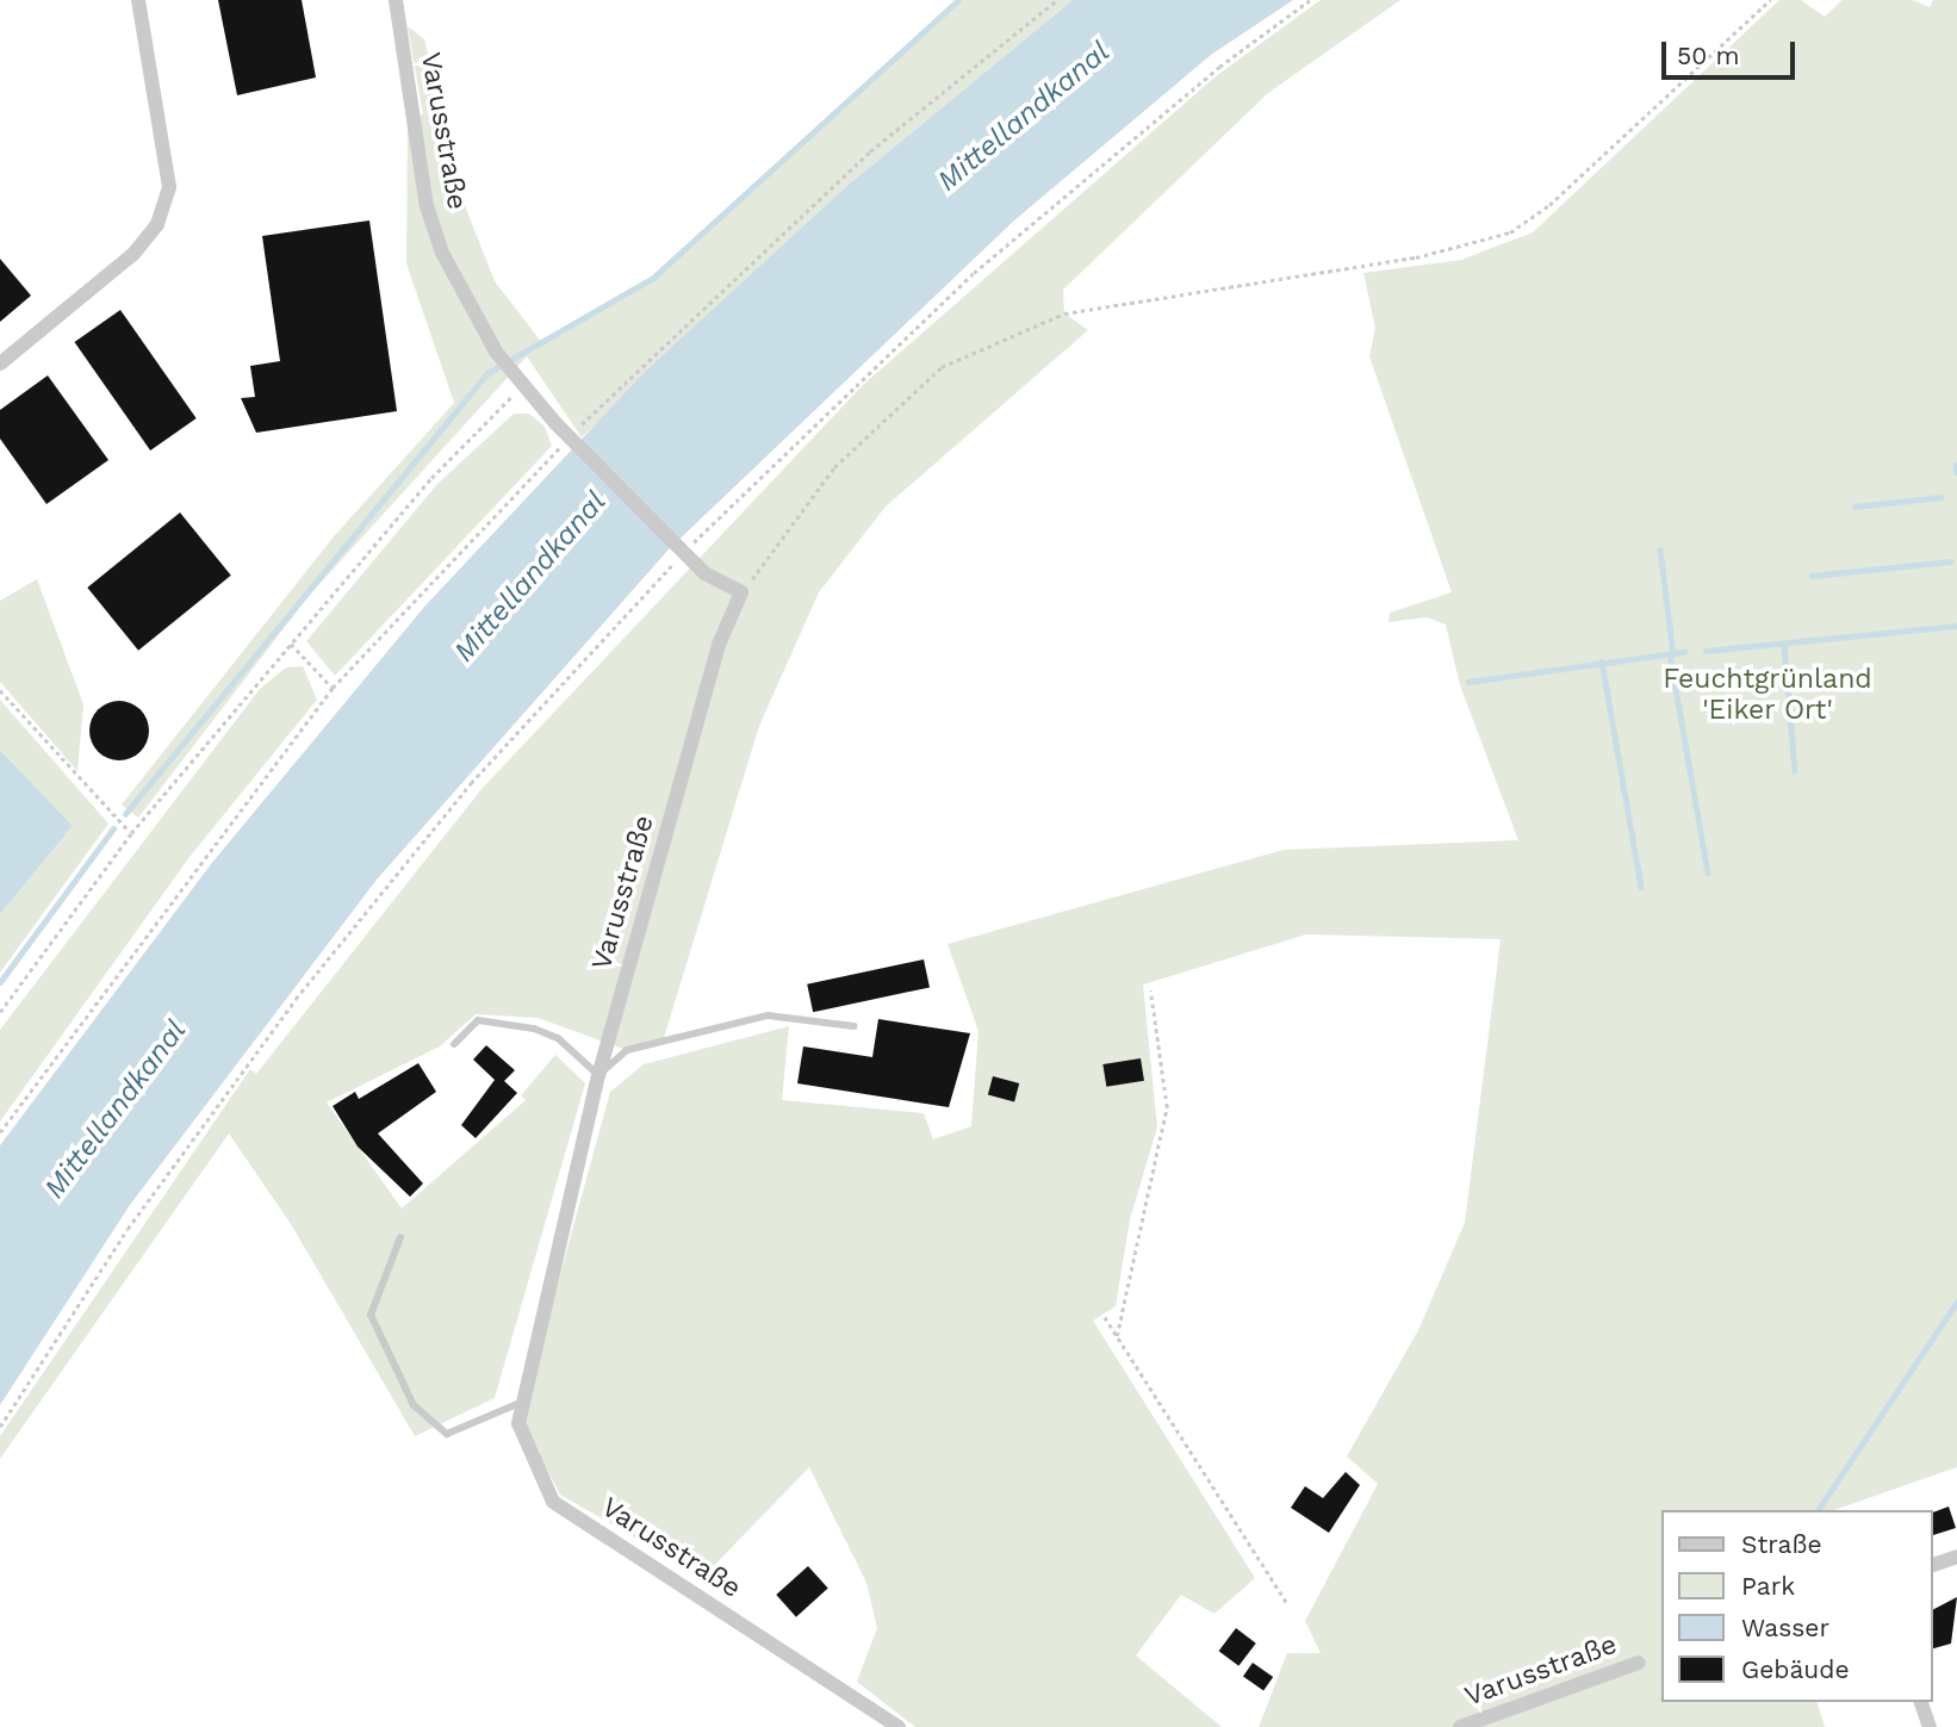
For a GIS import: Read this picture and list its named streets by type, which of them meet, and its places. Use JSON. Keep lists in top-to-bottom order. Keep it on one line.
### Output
{"streets":{"street":["Varusstraße"]},"water":["Mittellandkanal"],"parks":["Feuchtgrünland 'Eiker Ort'"],"legend":["Straße","Park","Wasser","Gebäude"],"scale_bar":"50 m"}
